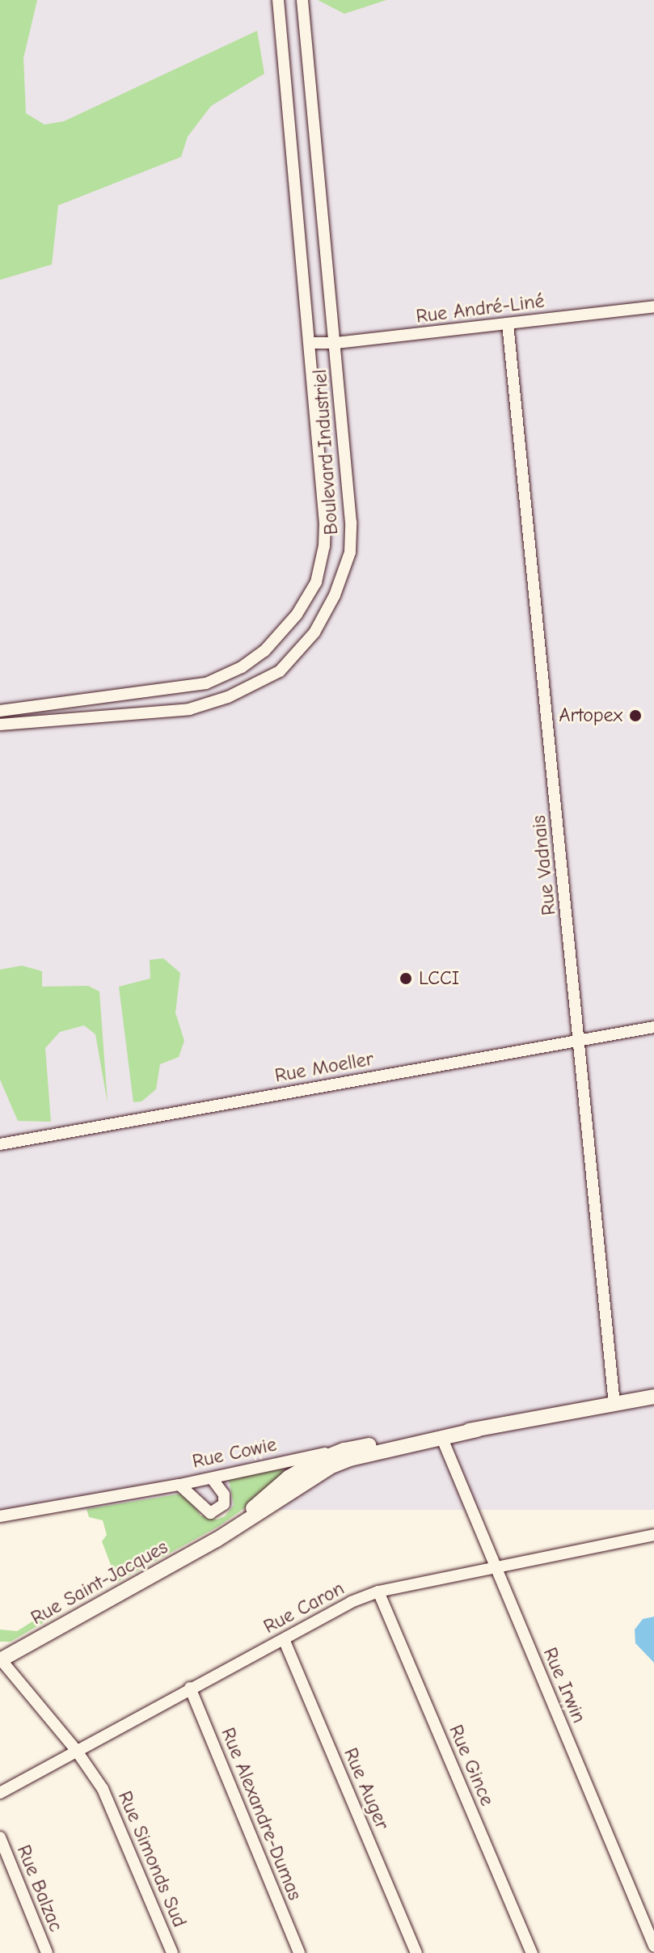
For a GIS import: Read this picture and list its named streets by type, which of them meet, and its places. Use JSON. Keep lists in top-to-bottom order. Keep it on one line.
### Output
{"streets":{"main road":["Rue Cowie","Rue Saint-Jacques"],"street":["Rue André-Liné","Boulevard Industriel","Rue Vadnais","Rue Moeller","Rue Caron","Rue Irwin","Rue Gince","Rue Auger","Rue Alexandre-Dumas","Rue Simonds Sud","Rue Balzac"]},"crossings":[["Rue André-Liné","Boulevard Industriel"],["Rue André-Liné","Rue Vadnais"],["Rue Vadnais","Rue Moeller"],["Rue Vadnais","Rue Cowie"],["Rue Cowie","Rue Saint-Jacques"],["Rue Cowie","Rue Irwin"],["Rue Saint-Jacques","Rue Irwin"],["Rue Saint-Jacques","Rue Simonds Sud"],["Rue Caron","Rue Irwin"],["Rue Caron","Rue Gince"],["Rue Caron","Rue Auger"],["Rue Caron","Rue Alexandre-Dumas"],["Rue Caron","Rue Simonds Sud"]],"places":["Artopex","LCCI"]}
